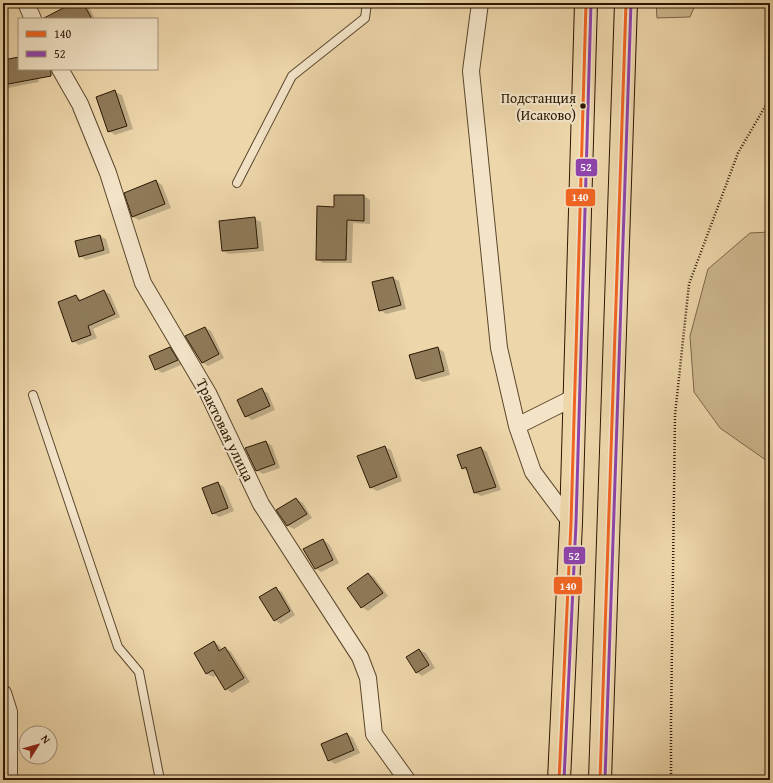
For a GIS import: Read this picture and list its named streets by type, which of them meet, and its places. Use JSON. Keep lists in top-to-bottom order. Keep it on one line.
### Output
{"streets":{"street":["Трактовая улица"]},"places":["Подстанция (Исаково)"],"lines":["transit line 140","transit line 52"],"legend":["140","52"],"north":"top right"}
